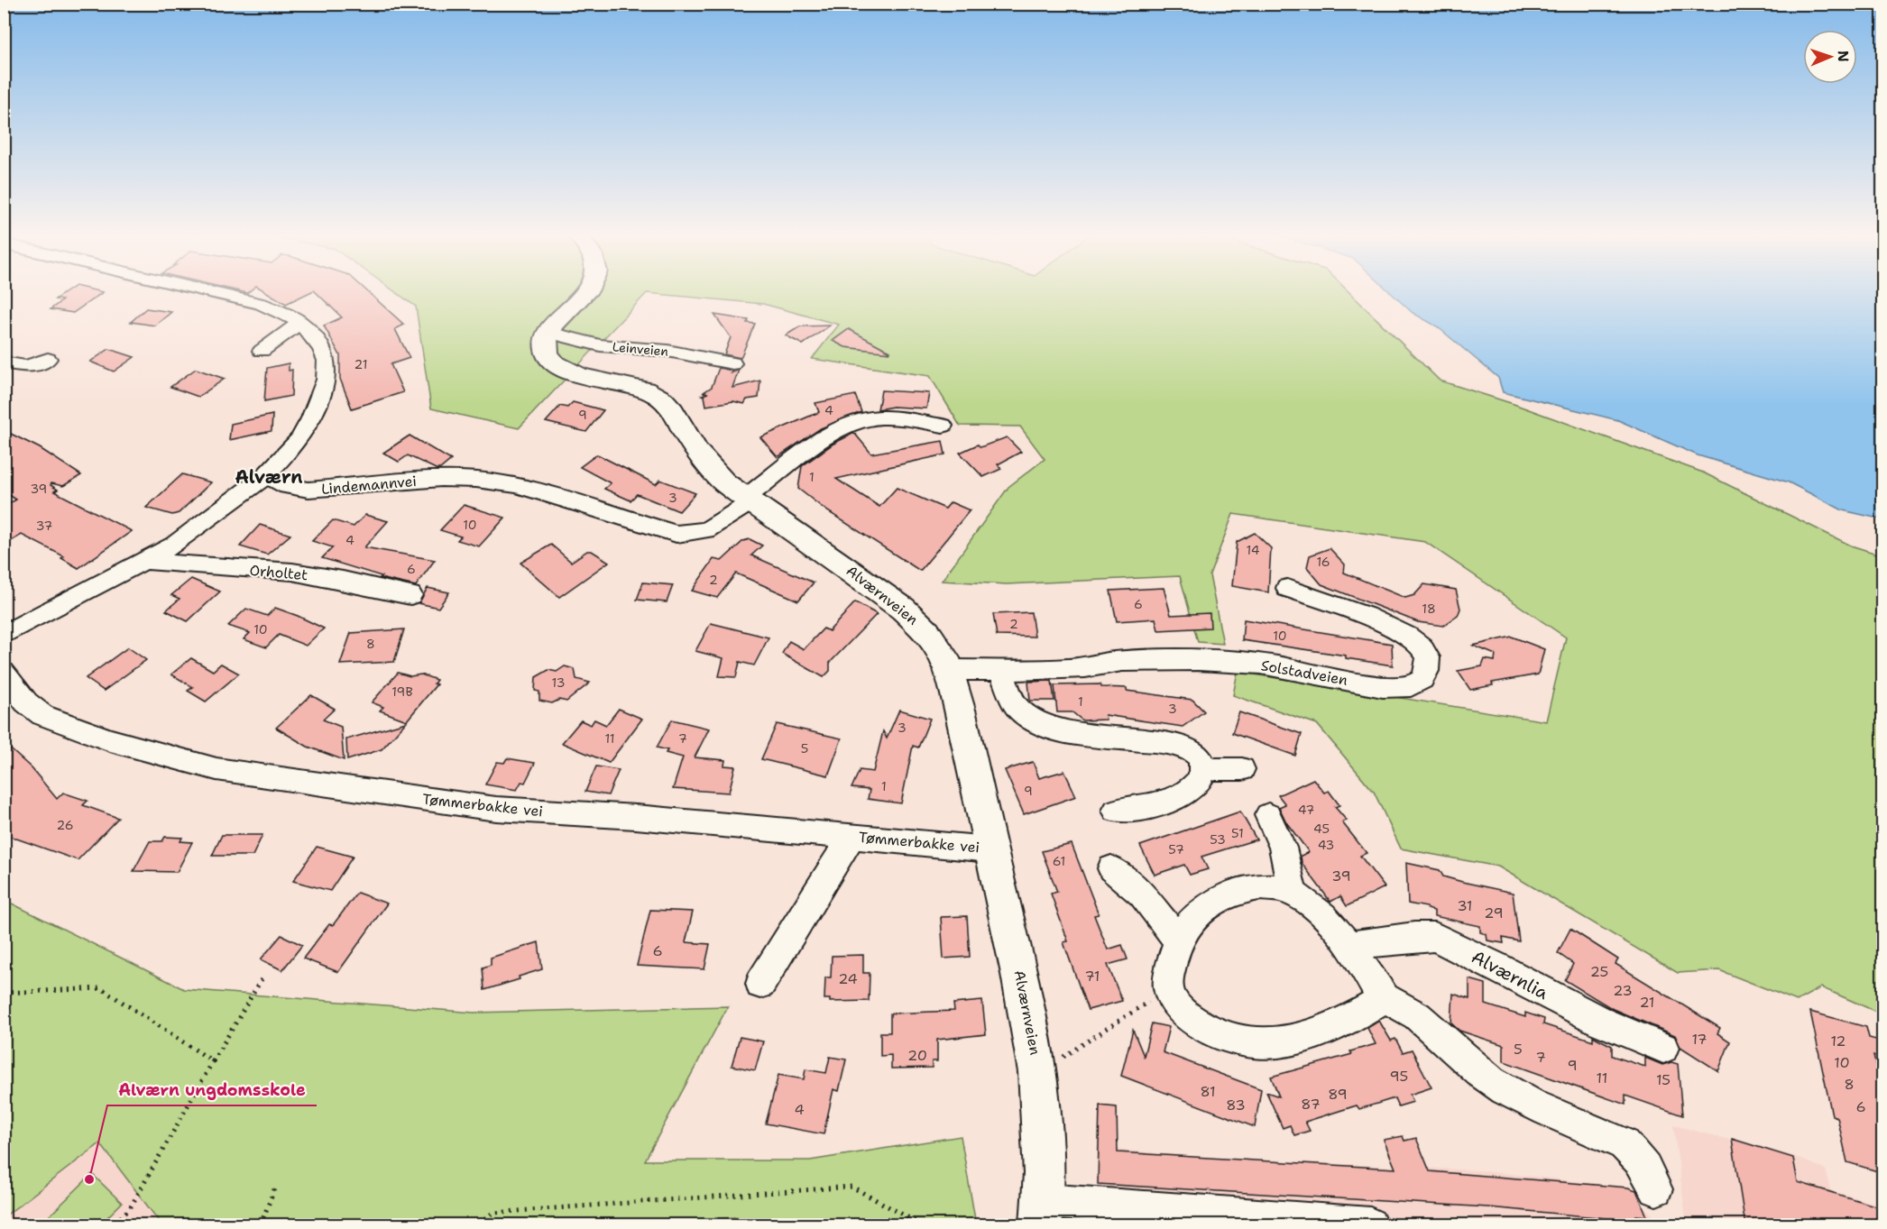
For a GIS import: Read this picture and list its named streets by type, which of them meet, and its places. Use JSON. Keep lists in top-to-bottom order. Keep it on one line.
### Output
{"streets":{"main road":["Alværnveien"],"street":["Leinveien","Lindemannvei","Orholtet","Solstadveien","Tømmerbakke vei","Alværnlia"]},"crossings":[["Leinveien","Alværnveien"],["Lindemannvei","Alværnveien"],["Alværnveien","Solstadveien"],["Alværnveien","Tømmerbakke vei"]],"districts":["Alværn"],"places":["Alværn ungdomsskole"],"house_numbers":["21","4","9","1","39","3","10","37","4","14","16","6","2","6","18","2","10","10","8","13","19B","1","3","3","11","7","5","1","9","47","26","45","51","53","43","57","61","39","31","29","6","25","71","24","23","21","17","12","5","20","7","10","9","95","11","15","8","81","89","87","83","6","4"],"north":"right"}
